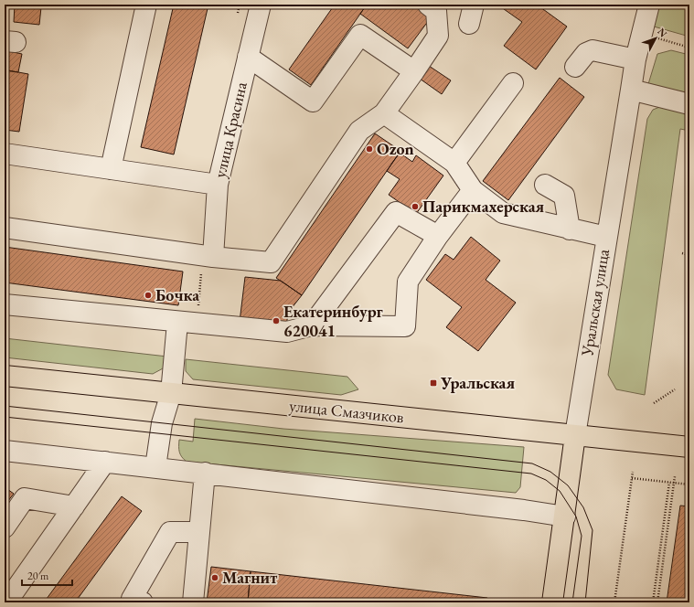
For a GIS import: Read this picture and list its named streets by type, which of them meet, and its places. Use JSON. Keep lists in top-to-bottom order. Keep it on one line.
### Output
{"streets":{"main road":["Уральская улица","улица Смазчиков"],"street":["улица Красина"]},"crossings":[["Уральская улица","улица Смазчиков"]],"places":{"other":["Ozon","Парикмахерская","Бочка","Екатеринбург 620041","Магнит"],"transit":["Уральская"]},"scale_bar":"20 m","north":"top right"}
